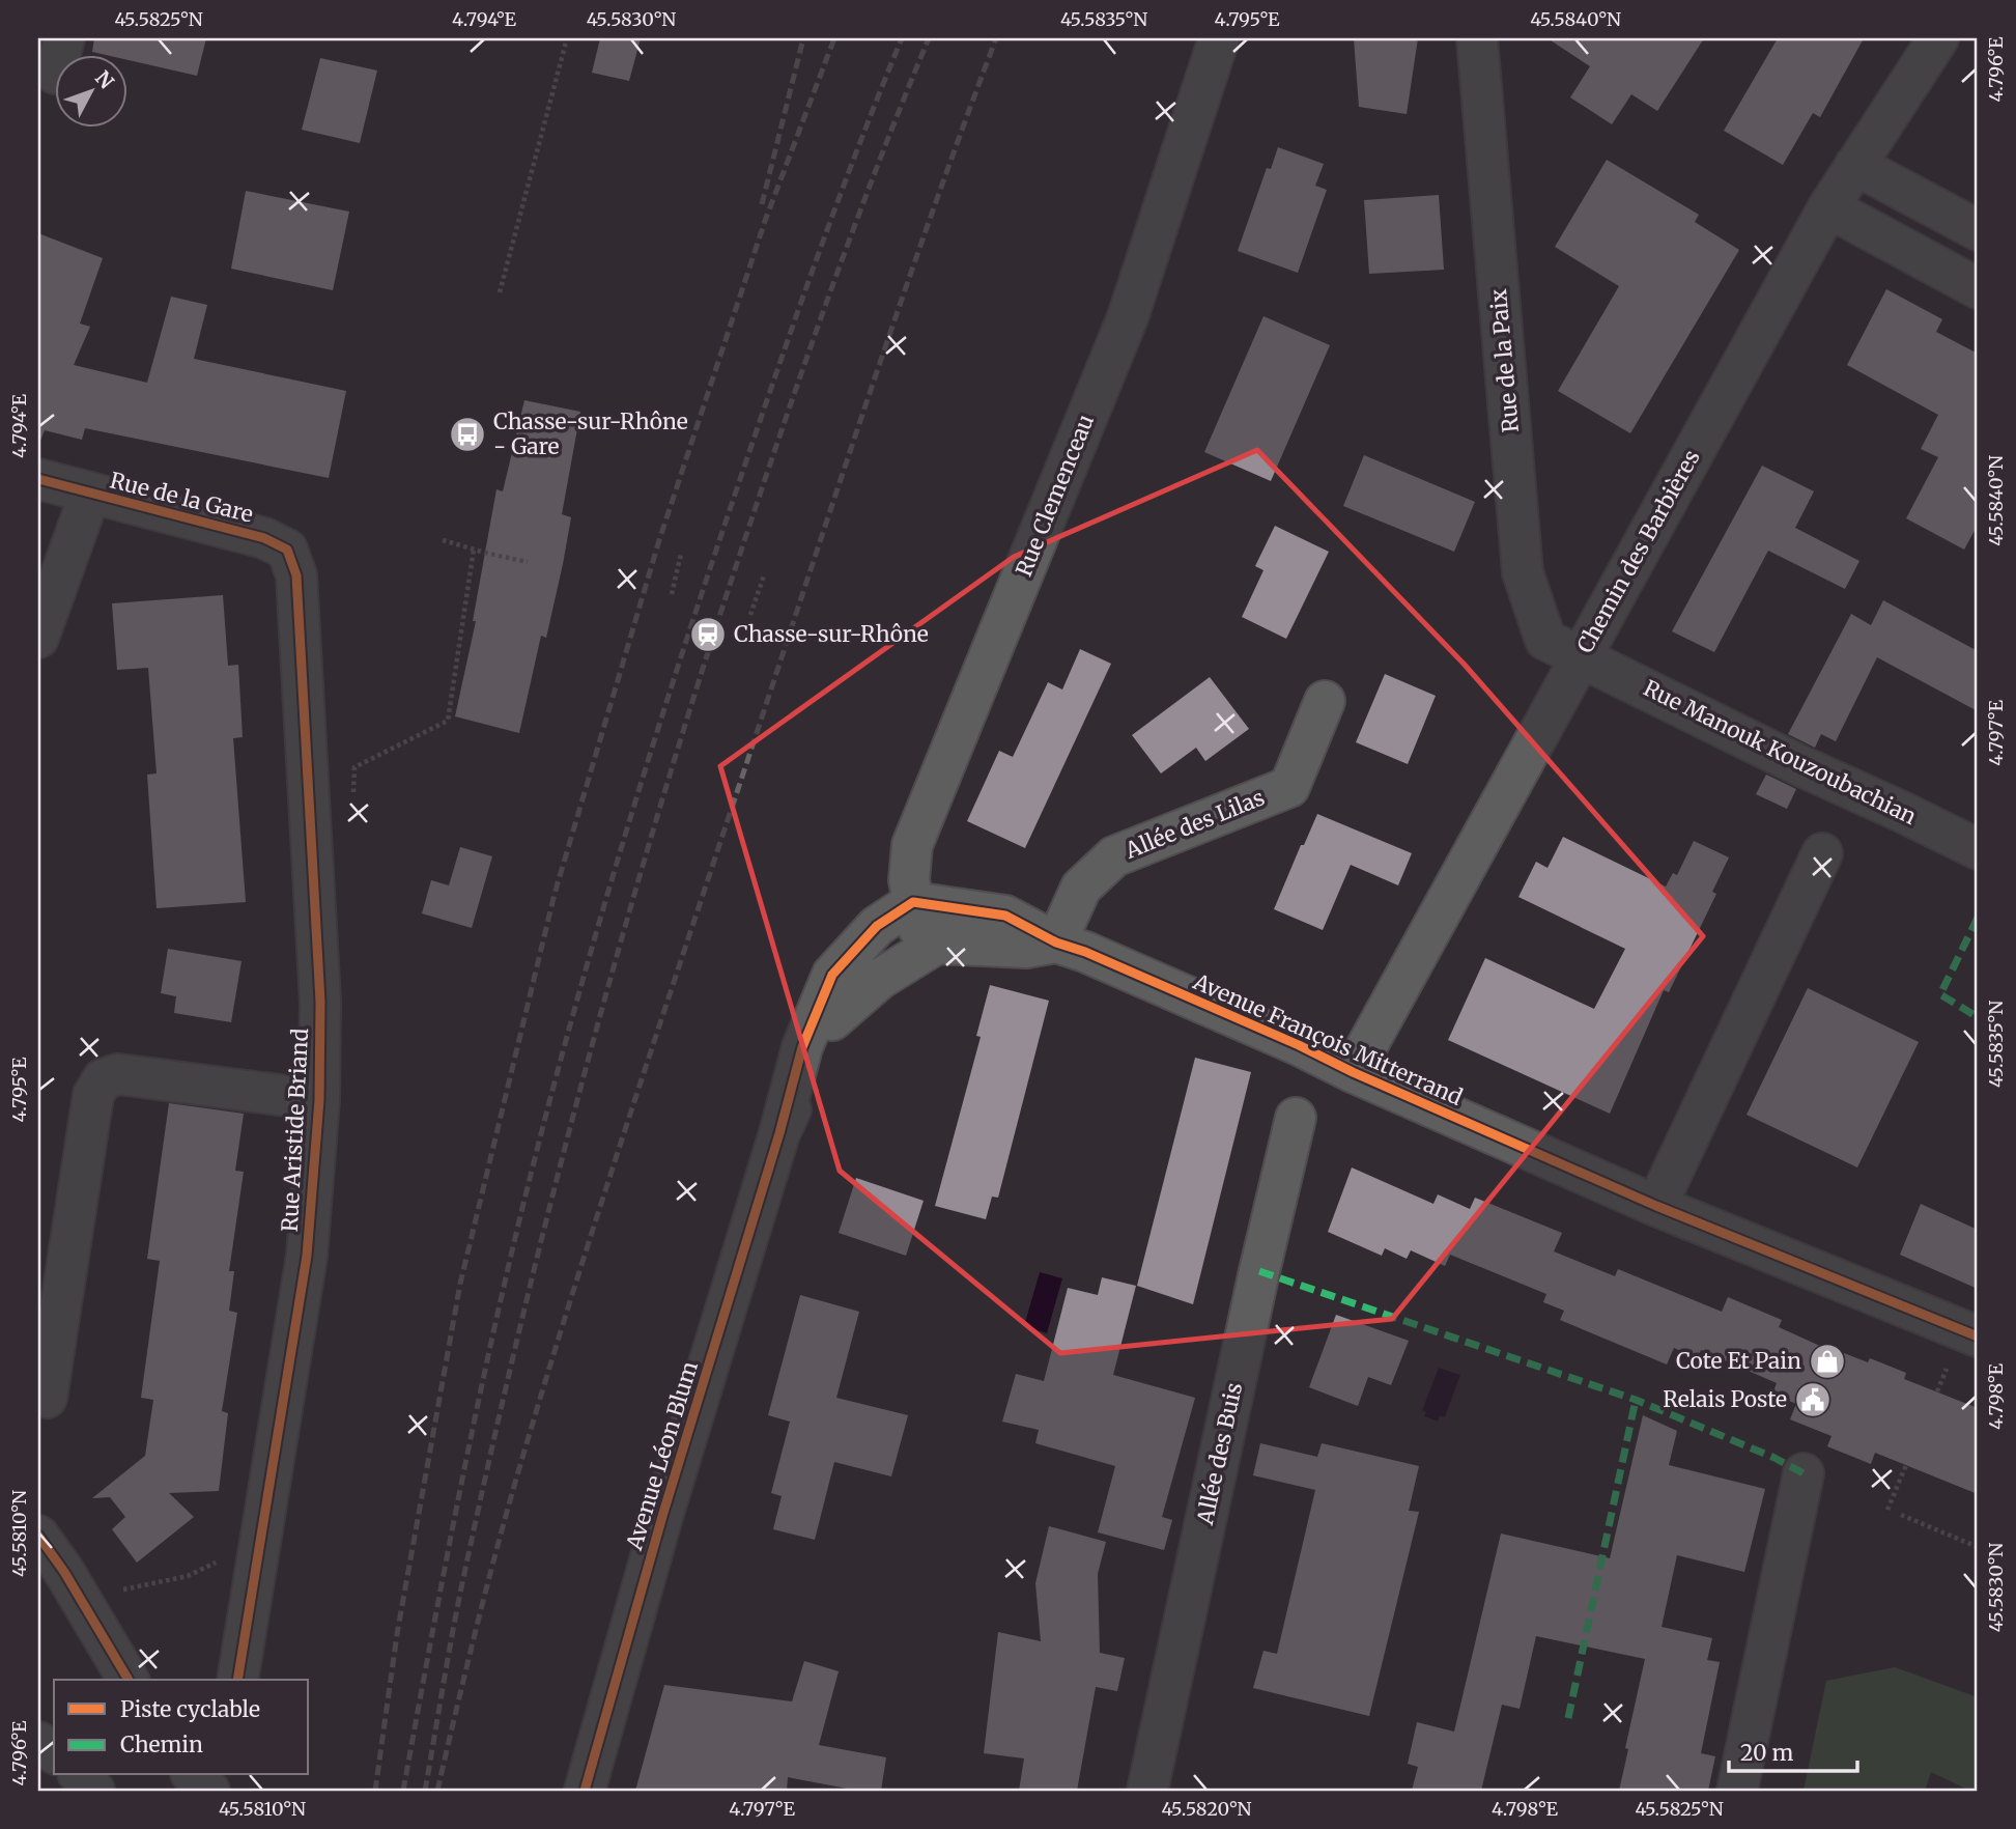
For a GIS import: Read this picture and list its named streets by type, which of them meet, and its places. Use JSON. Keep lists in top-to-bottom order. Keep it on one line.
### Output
{"streets":{"street":["Rue de la Paix","Rue Clemenceau","Rue de la Gare","Chemin des Barbières","Rue Manouk Kouzoubachian","Allée des Lilas","Avenue François Mitterrand","Rue Aristide Briand","Allée des Buis","Avenue Léon Blum"]},"crossings":[["Rue de la Paix","Chemin des Barbières"],["Rue de la Paix","Rue Manouk Kouzoubachian"],["Rue Clemenceau","Avenue François Mitterrand"],["Rue Clemenceau","Avenue Léon Blum"],["Rue de la Gare","Rue Aristide Briand"],["Chemin des Barbières","Rue Manouk Kouzoubachian"],["Chemin des Barbières","Avenue François Mitterrand"],["Allée des Lilas","Avenue François Mitterrand"],["Avenue François Mitterrand","Avenue Léon Blum"]],"places":{"bus stop":["Chasse-sur-Rhône - Gare"],"station":["Chasse-sur-Rhône"],"shop":["Cote Et Pain"],"public building":["Relais Poste"]},"legend":["Piste cyclable","Chemin"],"scale_bar":"20 m","north":"top right","coordinates":["45.5825°N","4.794°E","45.5830°N","45.5835°N","4.795°E","45.5840°N","4.796°E","4.797°E","4.798°E","45.5810°N","45.5820°N"]}
